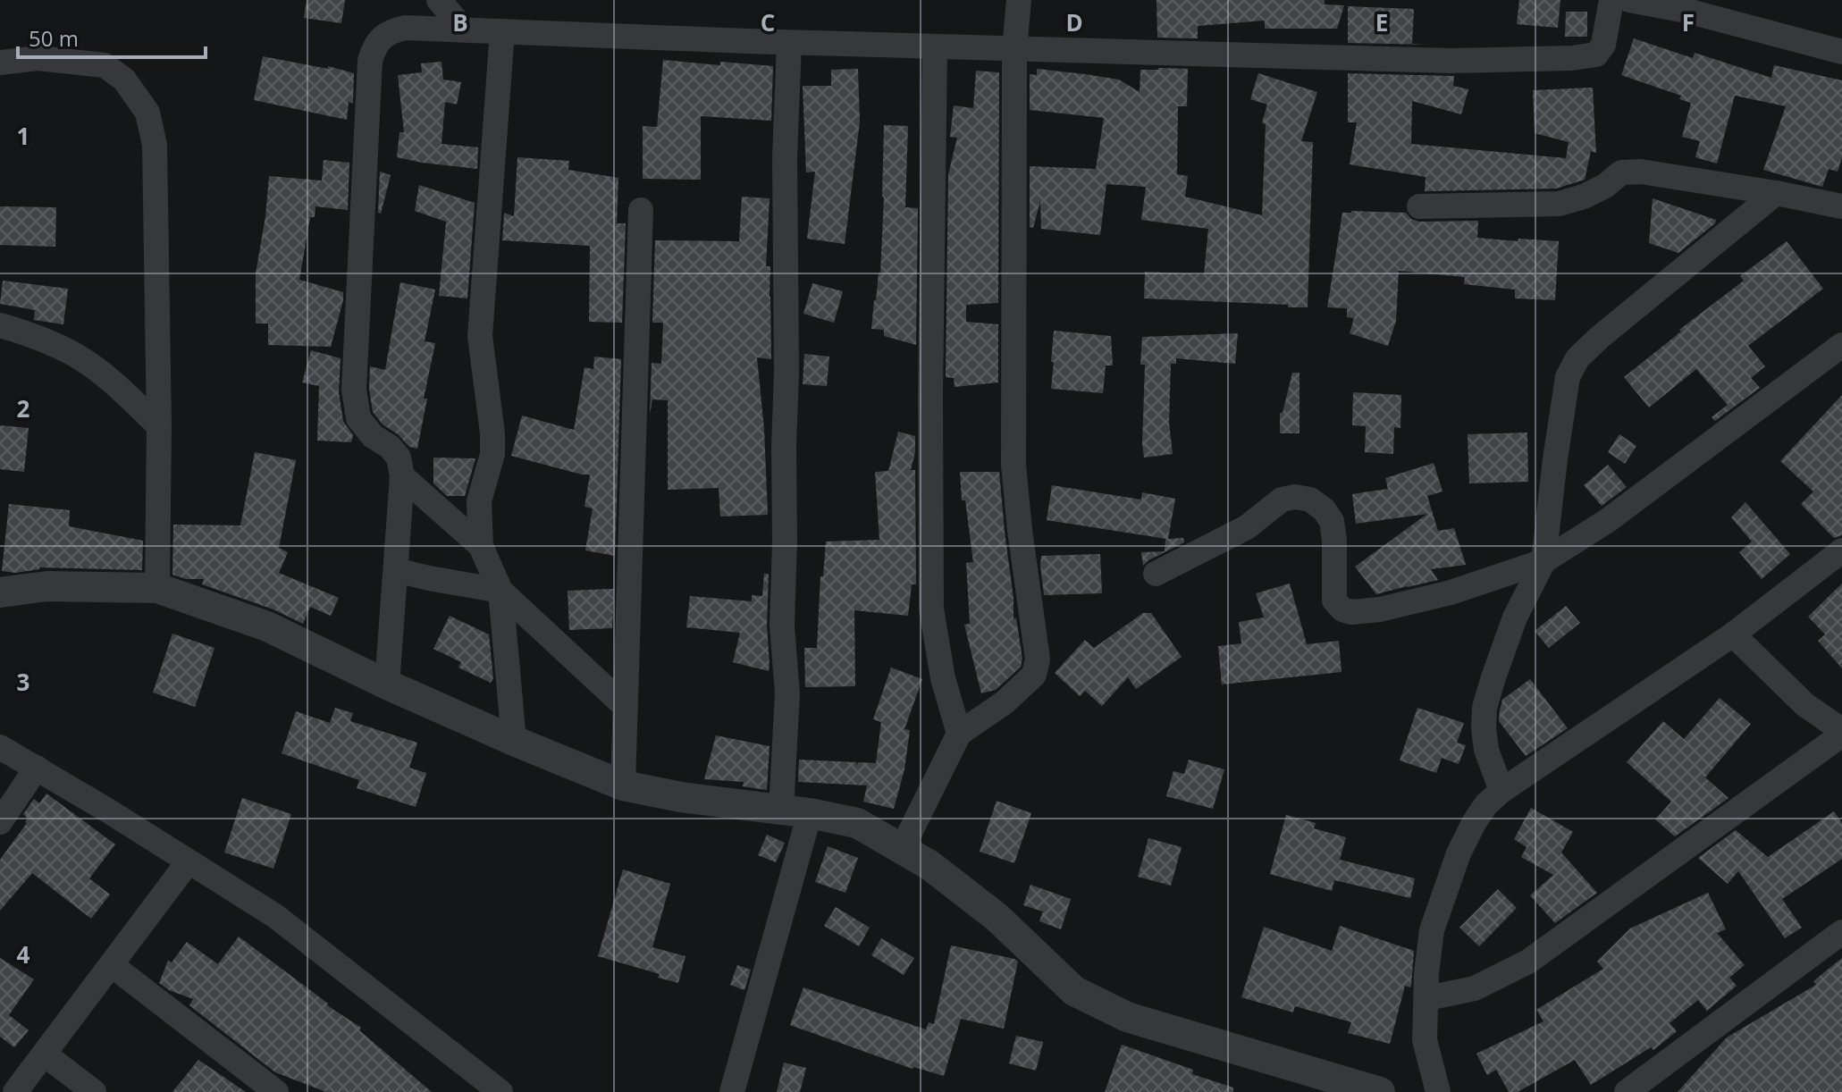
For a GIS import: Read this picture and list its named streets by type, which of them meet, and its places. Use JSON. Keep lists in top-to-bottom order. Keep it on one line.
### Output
{"scale_bar":"50 m","grid":{"columns":["B","C","D","E","F"],"rows":["1","2","3","4"]}}
